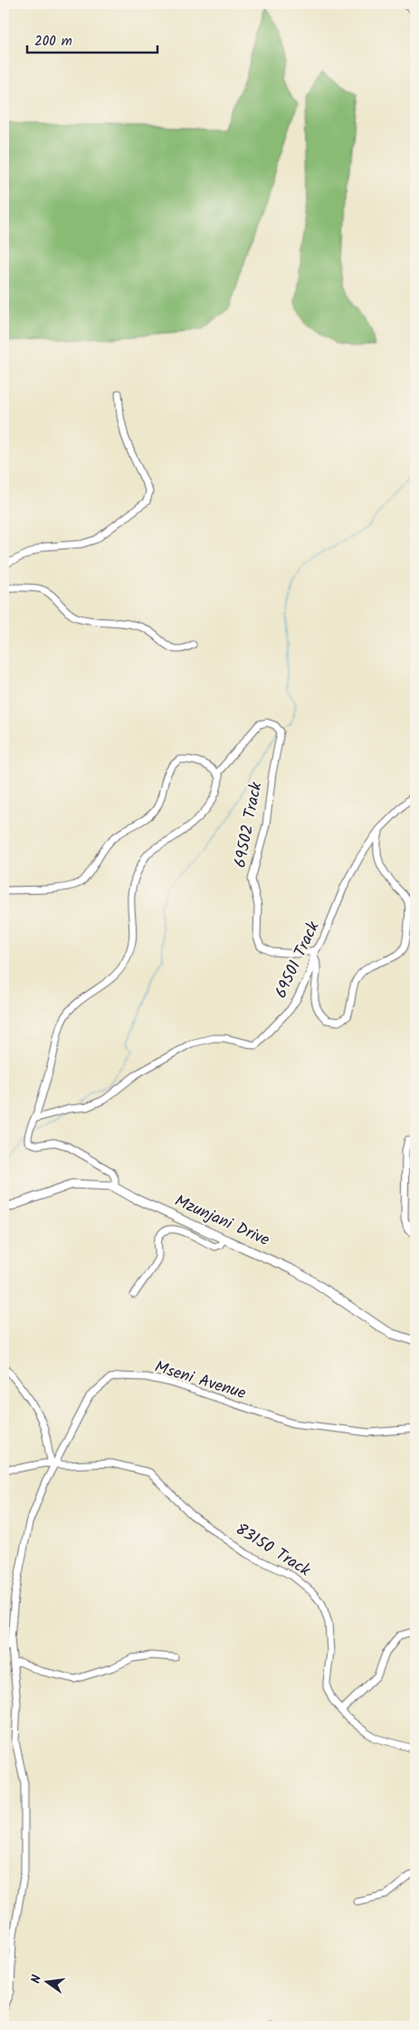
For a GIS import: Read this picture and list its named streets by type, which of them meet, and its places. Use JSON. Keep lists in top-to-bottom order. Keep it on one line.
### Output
{"streets":{"main road":["Mzunjani Drive"],"street":["69502 Track","69501 Track","Mseni Avenue","83150 Track"]},"crossings":[["69502 Track","69501 Track"],["Mseni Avenue","83150 Track"]],"scale_bar":"200 m","north":"left"}
